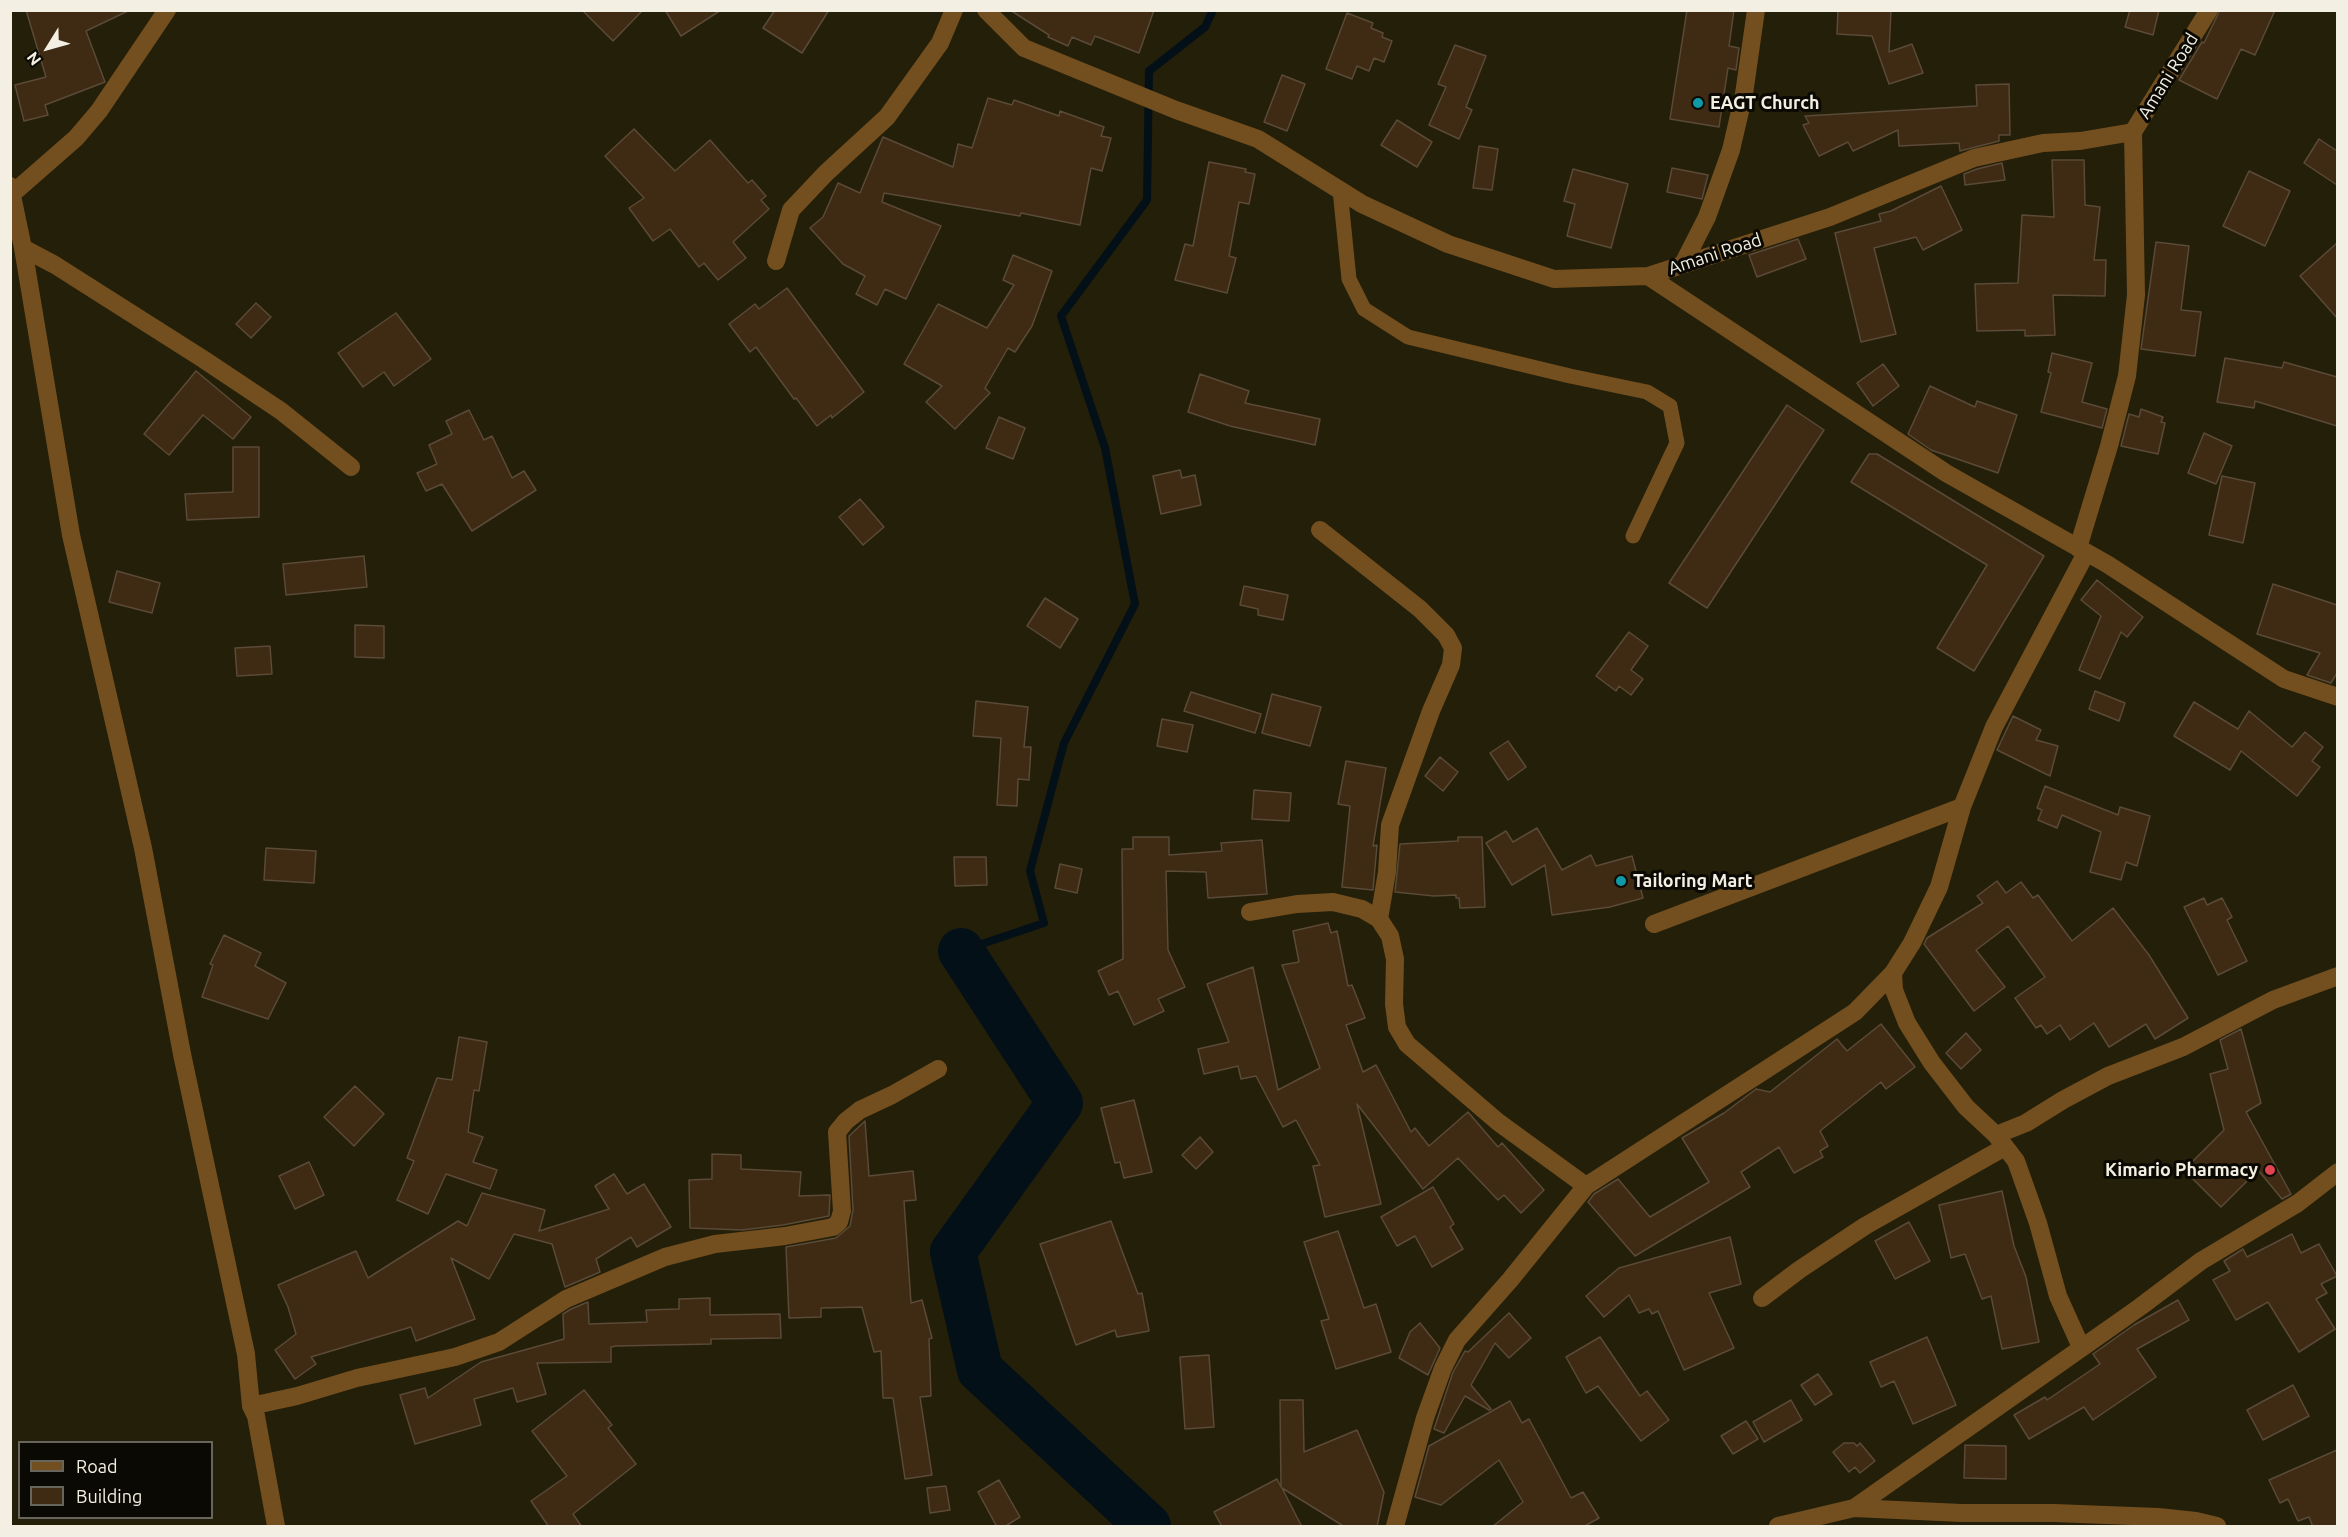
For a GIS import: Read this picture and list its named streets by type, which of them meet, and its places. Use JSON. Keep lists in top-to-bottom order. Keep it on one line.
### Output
{"streets":{"street":["Amani Road"]},"places":["EAGT Church","Tailoring Mart","Kimario Pharmacy"],"legend":["Road","Building"],"north":"bottom left"}
